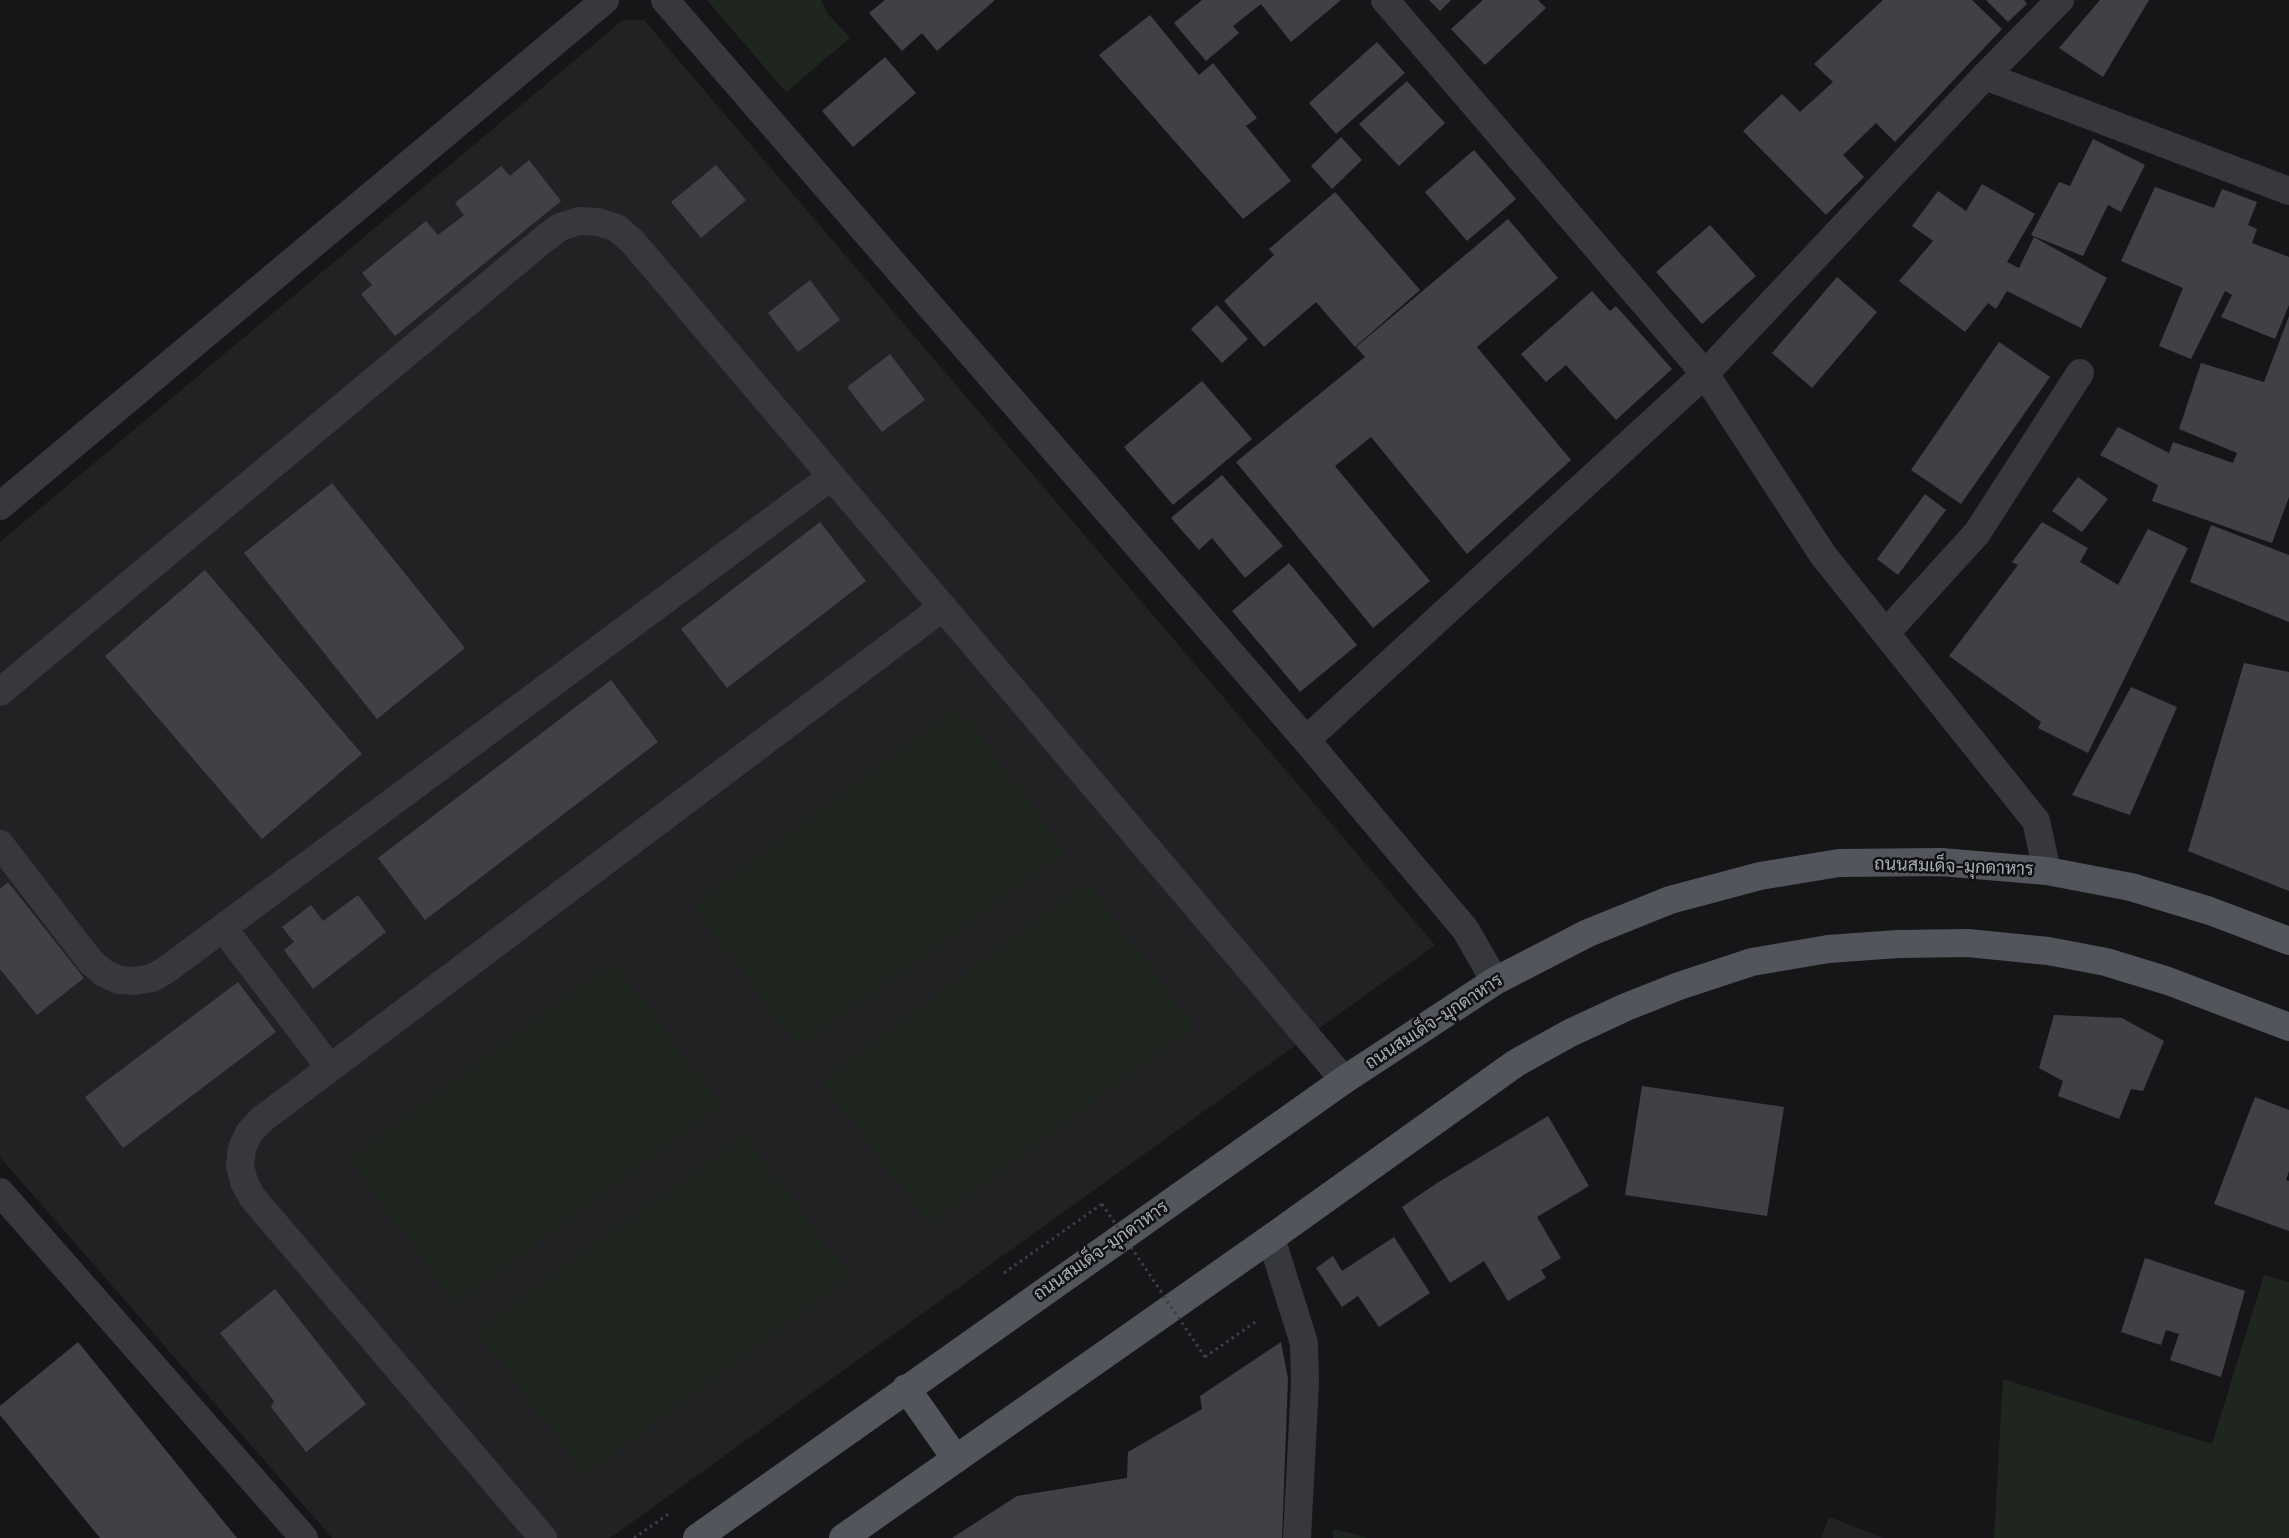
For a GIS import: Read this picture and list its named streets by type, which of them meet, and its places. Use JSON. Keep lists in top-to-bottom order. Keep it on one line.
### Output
{"streets":{"main road":["ถนนสมเด็จ-มุกดาหาร"]}}
